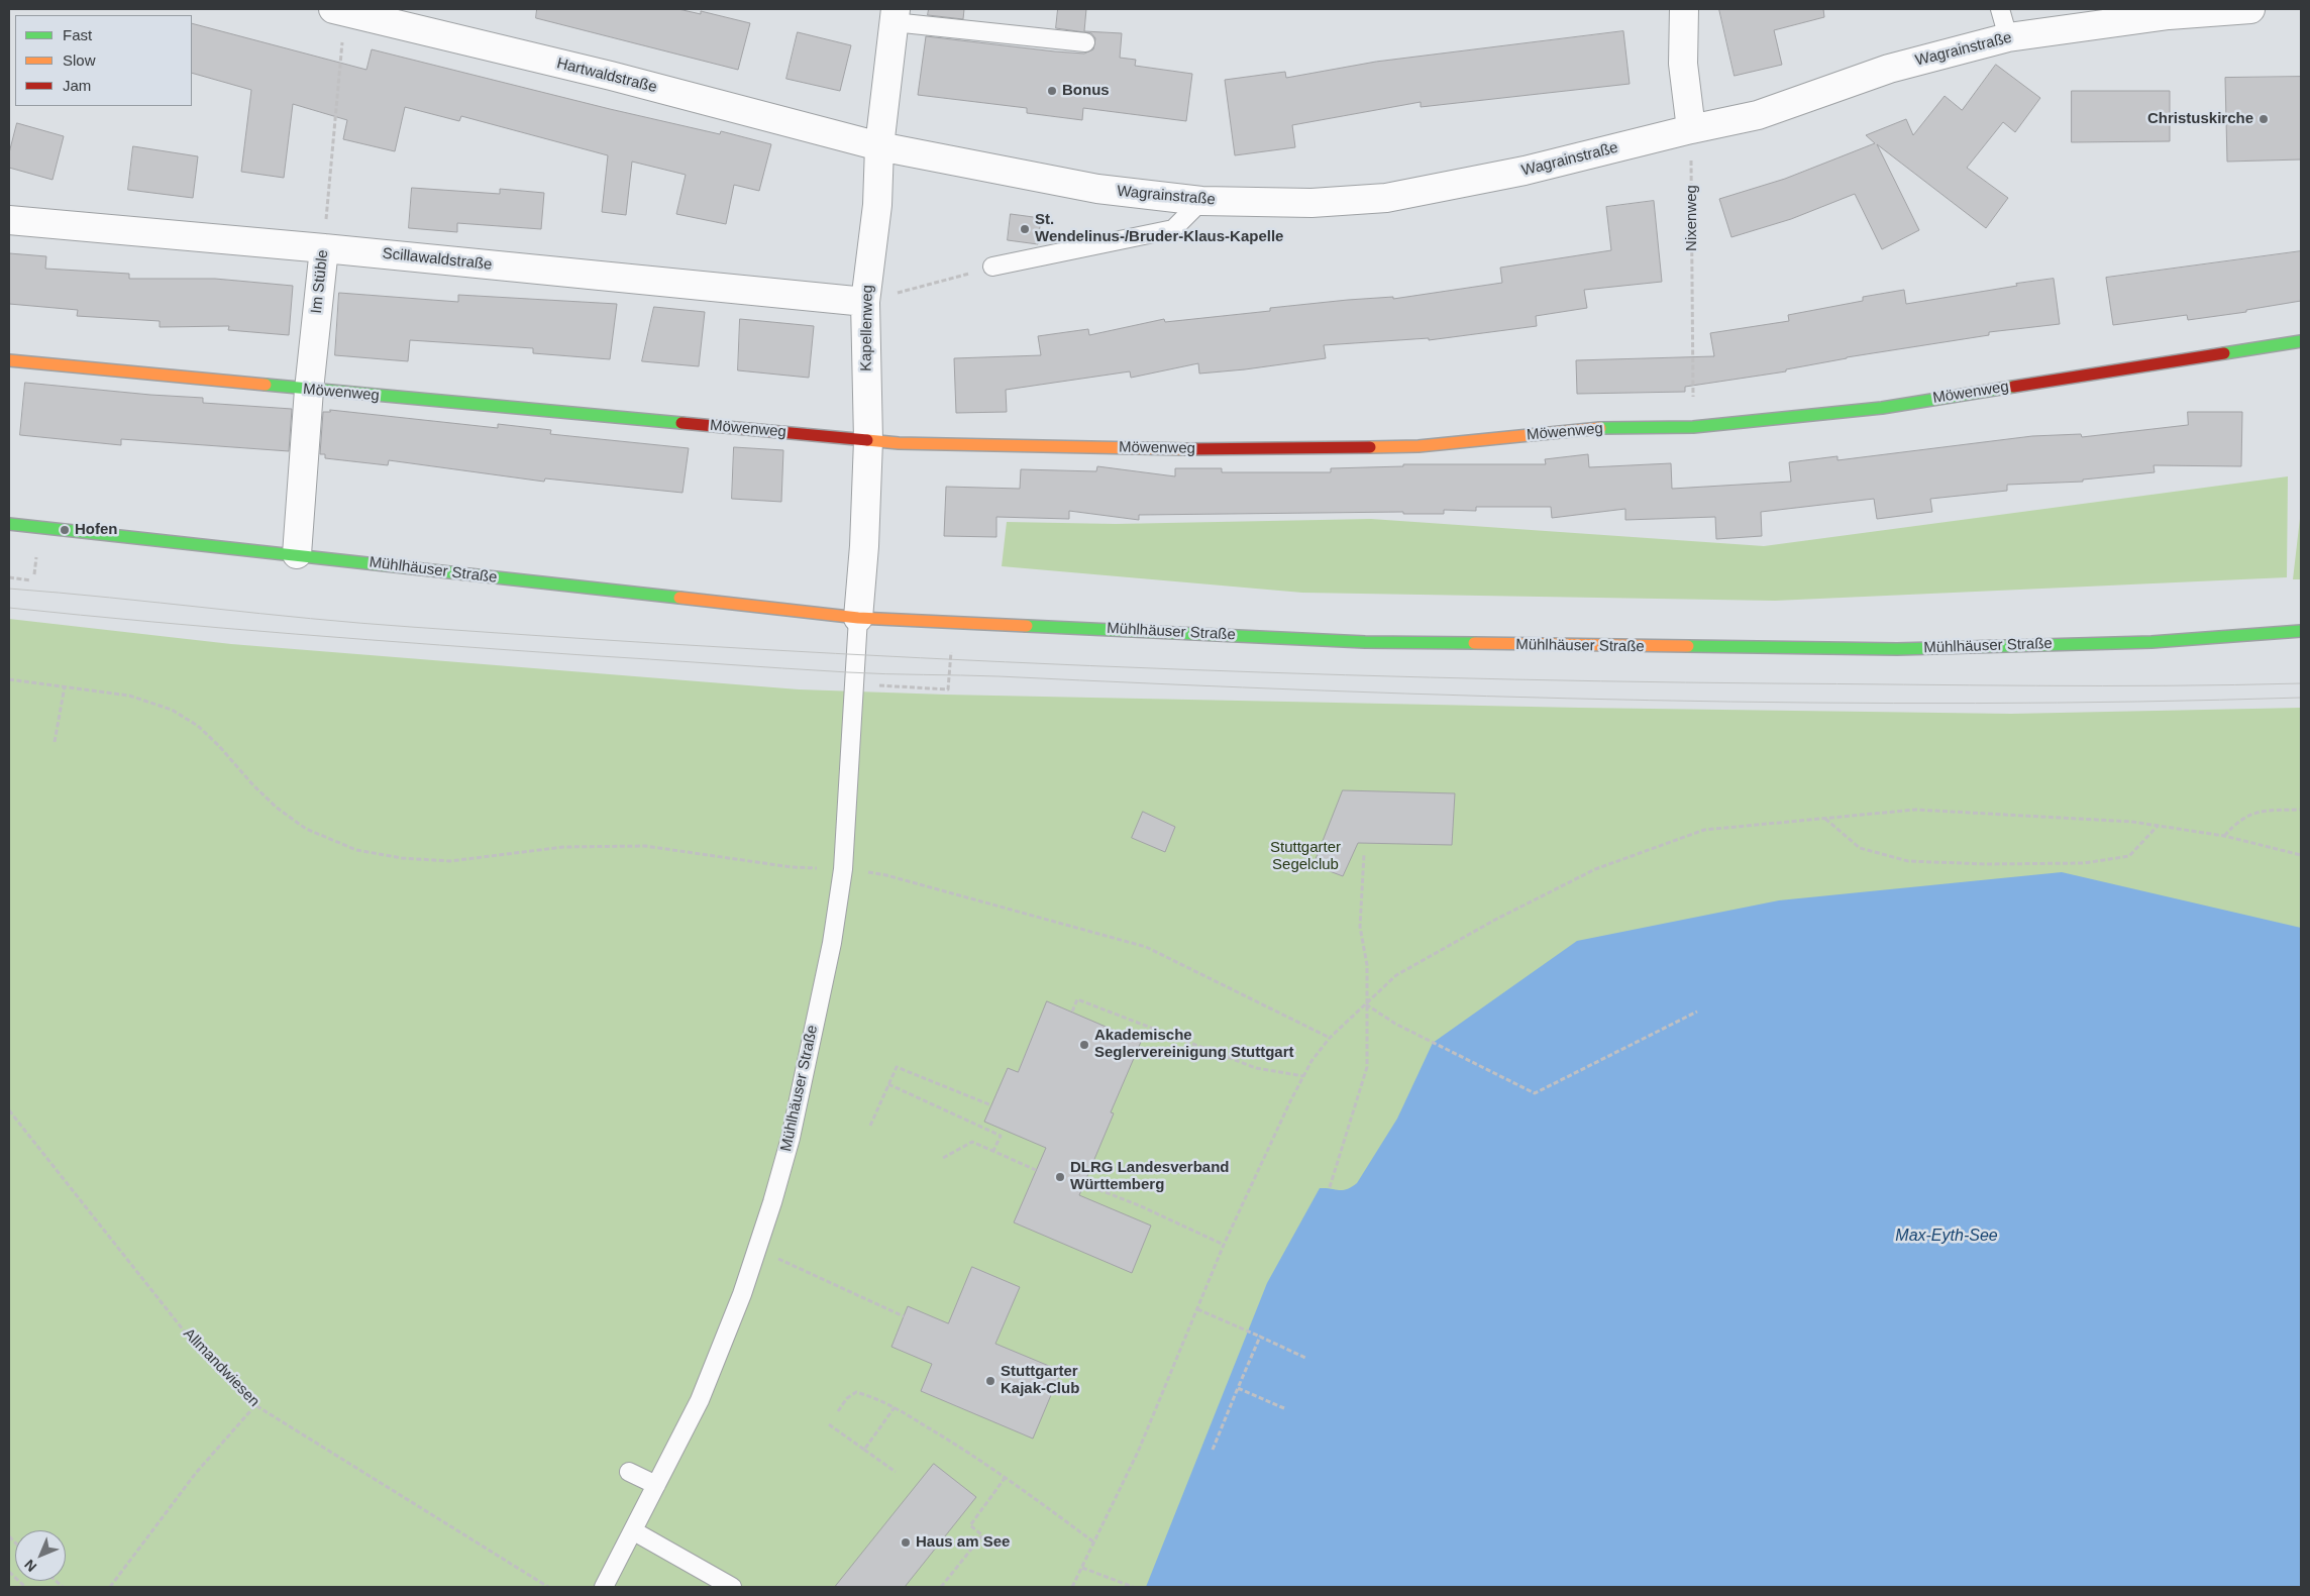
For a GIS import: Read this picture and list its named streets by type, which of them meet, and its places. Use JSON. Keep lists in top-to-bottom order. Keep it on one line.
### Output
{"streets":{"street":["Wagrainstraße","Hartwaldstraße","Scillawaldstraße","Im Stüble","Kapellenweg","Möwenweg","Mühlhäuser Straße"],"path":["Nixenweg","Allmandwiesen"]},"crossings":[["Wagrainstraße","Hartwaldstraße"],["Wagrainstraße","Nixenweg"],["Wagrainstraße","Kapellenweg"],["Hartwaldstraße","Im Stüble"],["Hartwaldstraße","Kapellenweg"],["Nixenweg","Möwenweg"],["Scillawaldstraße","Im Stüble"],["Scillawaldstraße","Kapellenweg"],["Im Stüble","Möwenweg"],["Im Stüble","Mühlhäuser Straße"],["Kapellenweg","Möwenweg"],["Kapellenweg","Mühlhäuser Straße"]],"water":["Max-Eyth-See"],"parks":["Stuttgarter Segelclub"],"places":["Bonus","Christuskirche","St. Wendelinus-/Bruder-Klaus-Kapelle","Hofen","Akademische Seglervereinigung Stuttgart","DLRG Landesverband Württemberg","Stuttgarter Kajak-Club","Haus am See"],"legend":["Fast","Slow","Jam"],"north":"bottom left"}
